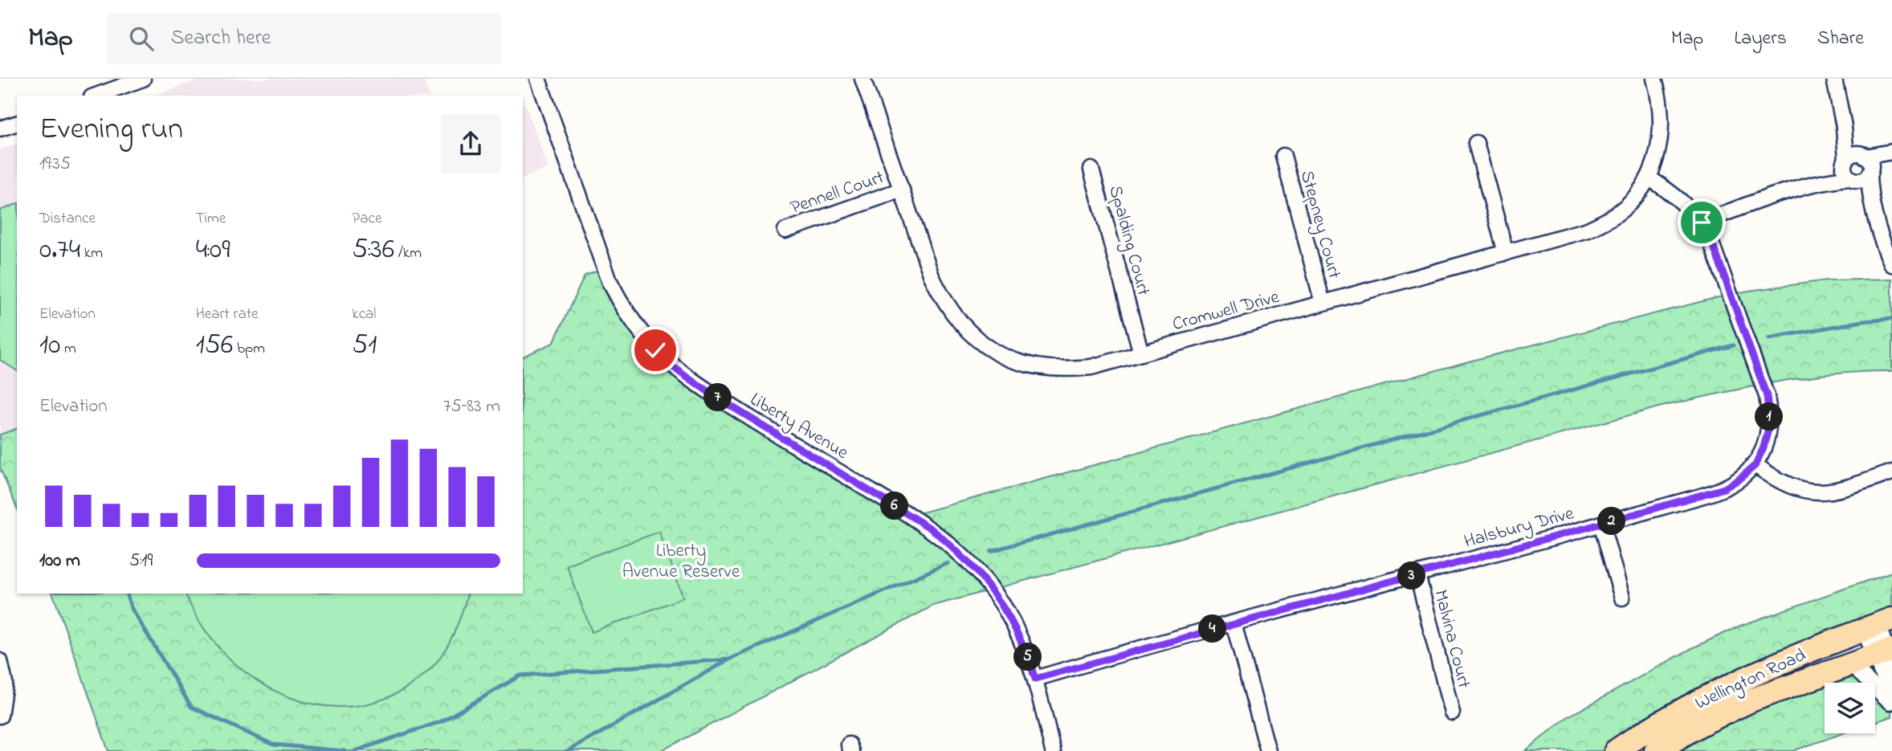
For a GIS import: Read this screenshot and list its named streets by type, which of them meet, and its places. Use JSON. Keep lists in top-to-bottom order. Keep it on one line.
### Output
{"streets":{"main road":["Wellington Road"],"street":["Pennell Court","Stepney Court","Spalding Court","Cromwell Drive","Liberty Avenue","Halsbury Drive","Malvina Court"]},"crossings":[["Pennell Court","Cromwell Drive"],["Stepney Court","Cromwell Drive"],["Spalding Court","Cromwell Drive"],["Cromwell Drive","Halsbury Drive"],["Liberty Avenue","Halsbury Drive"],["Halsbury Drive","Malvina Court"]],"parks":["Liberty Avenue Reserve"],"page":{"header":"Map","search":"Search here","nav":["Map","Layers","Share"],"heading":["Evening run","19:35"],"stats":[["Distance","0.74 km"],["Time","4:09"],["Pace","5:36 /km"],["Elevation","10 m"],["Heart rate","156 bpm"],["kcal","51"]],"chart":["Elevation","75–83 m"],"pins":["7","1","6","2","3","4","5"],"list":[{"name":"100 m","note":"5:19"}]}}
